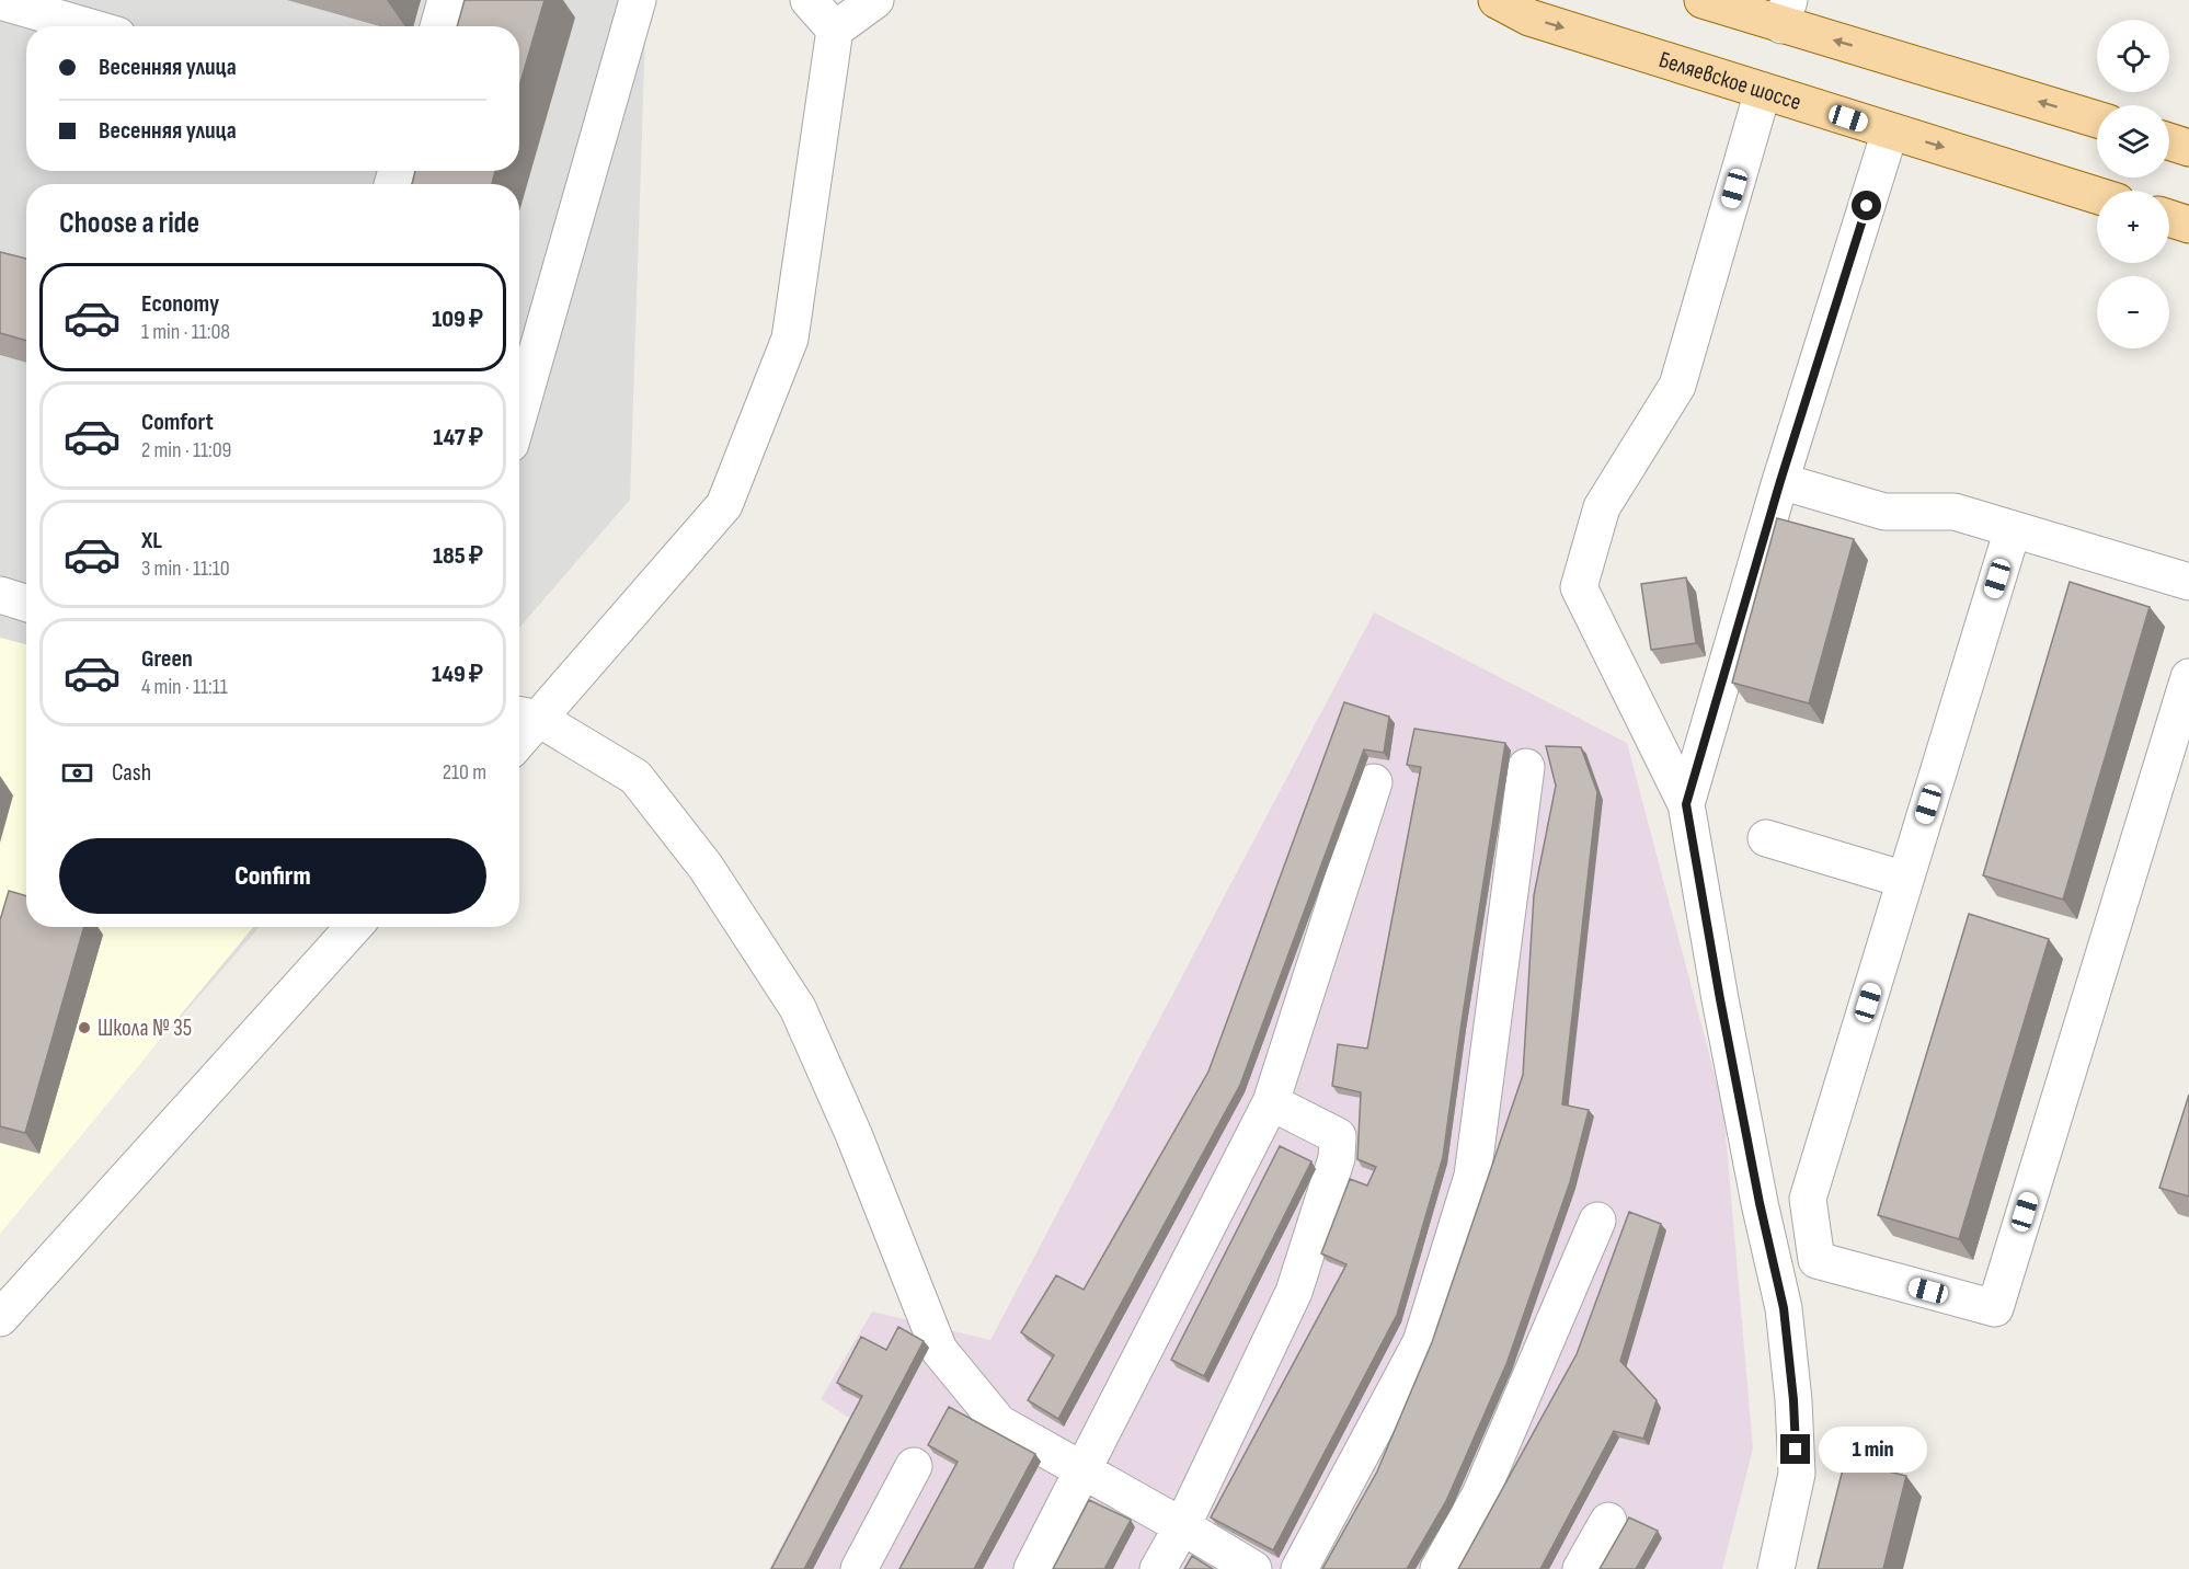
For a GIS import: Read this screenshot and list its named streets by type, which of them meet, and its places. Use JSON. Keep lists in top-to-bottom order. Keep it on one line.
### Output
{"streets":{"main road":["Беляевское шоссе"]},"places":["Школа № 35"],"page":{"map_buttons":["+","−"],"banner":["Весенняя улица","Весенняя улица"],"heading":"Choose a ride","list":[{"name":"Economy","note":"1 min · 11:08","value":"109 ₽"},{"name":"Comfort","note":"2 min · 11:09","value":"147 ₽"},{"name":"XL","note":"3 min · 11:10","value":"185 ₽"},{"name":"Green","note":"4 min · 11:11","value":"149 ₽"}],"pay":["Cash","210 m"],"buttons":"Confirm","bubble":"1 min"}}
